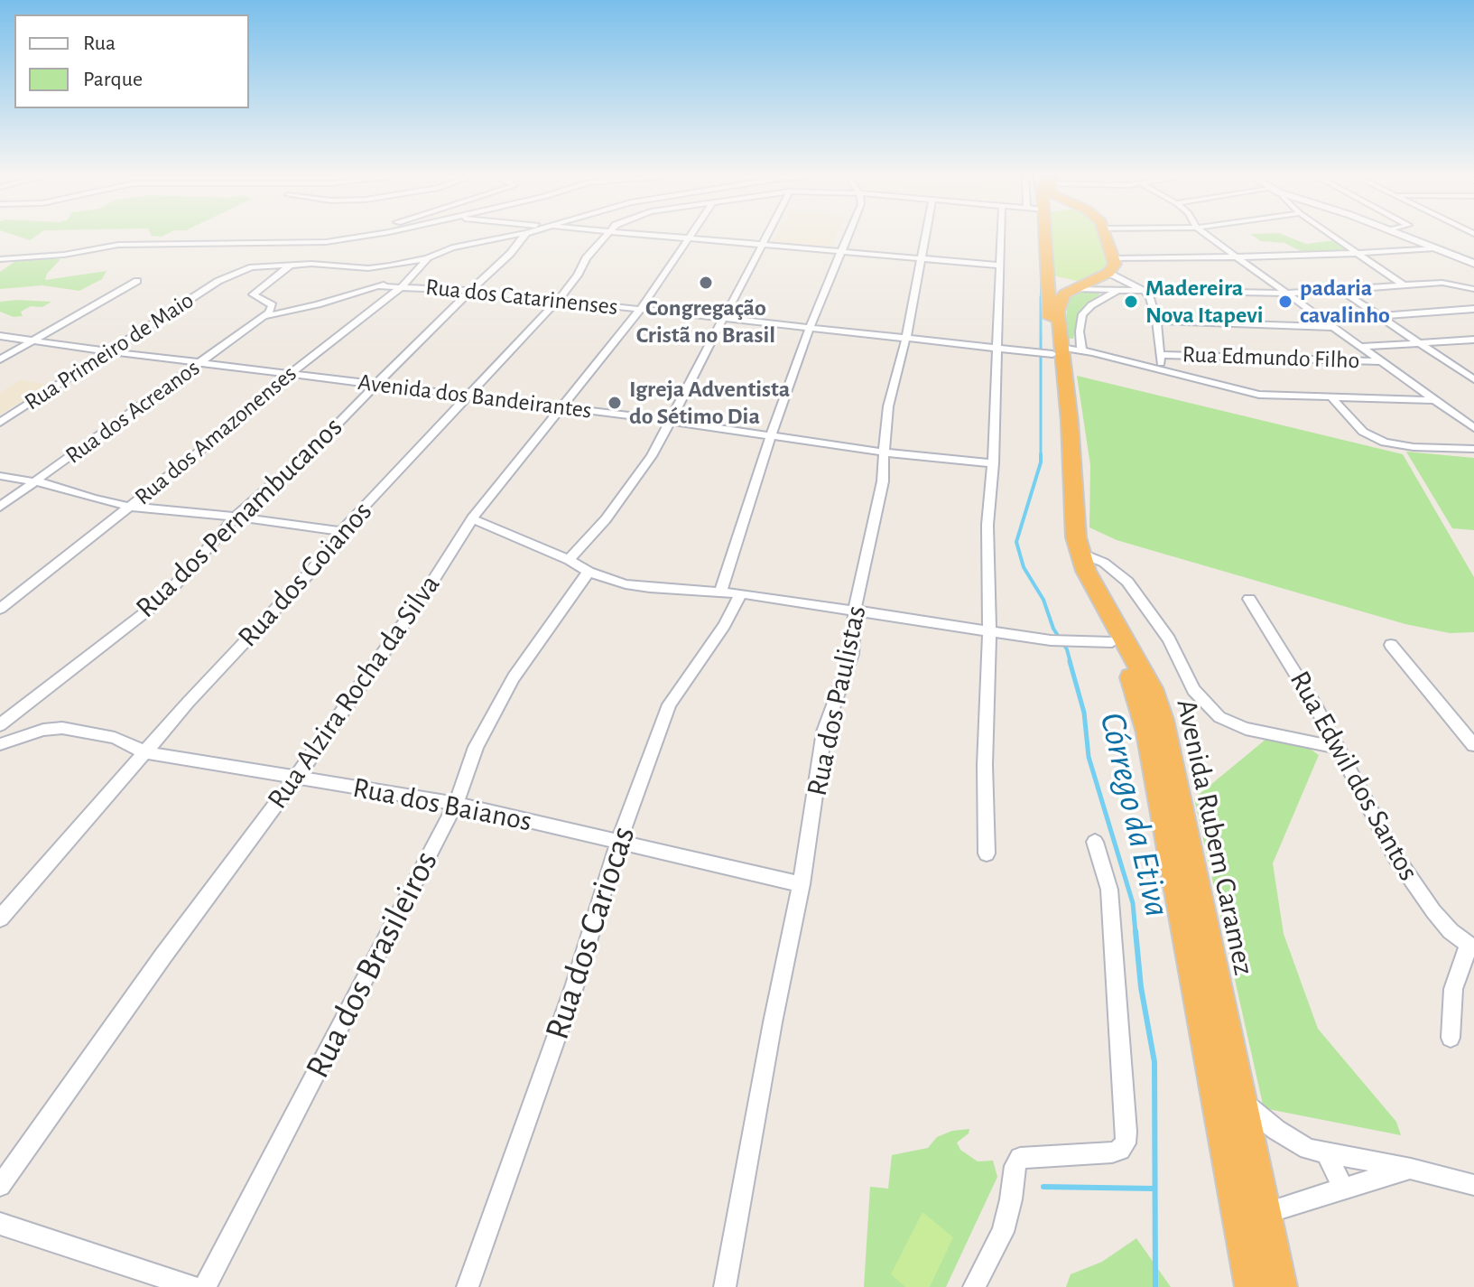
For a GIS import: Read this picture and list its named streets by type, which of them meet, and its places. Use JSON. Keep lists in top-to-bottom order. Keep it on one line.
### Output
{"streets":{"highway":["Avenida Rubem Caramez"],"street":["Rua dos Catarinenses","Rua Primeiro de Maio","Rua Edmundo Filho","Avenida dos Bandeirantes","Rua dos Acreanos","Rua dos Amazonenses","Rua dos Pernambucanos","Rua dos Goianos","Rua Alzira Rocha da Silva","Rua dos Paulistas","Rua Edwil dos Santos","Rua dos Baianos","Rua dos Cariocas","Rua dos Brasileiros"]},"crossings":[["Rua dos Catarinenses","Rua dos Amazonenses"],["Rua dos Catarinenses","Rua dos Pernambucanos"],["Rua dos Catarinenses","Rua dos Goianos"],["Rua dos Catarinenses","Rua Alzira Rocha da Silva"],["Rua dos Catarinenses","Rua dos Paulistas"],["Rua dos Catarinenses","Avenida Rubem Caramez"],["Rua Primeiro de Maio","Avenida dos Bandeirantes"],["Rua Primeiro de Maio","Rua dos Amazonenses"],["Avenida dos Bandeirantes","Rua dos Acreanos"],["Avenida dos Bandeirantes","Rua dos Amazonenses"],["Avenida dos Bandeirantes","Rua dos Pernambucanos"],["Avenida dos Bandeirantes","Rua dos Goianos"],["Avenida dos Bandeirantes","Rua Alzira Rocha da Silva"],["Avenida dos Bandeirantes","Rua dos Paulistas"],["Rua dos Goianos","Rua dos Baianos"],["Rua Alzira Rocha da Silva","Rua dos Baianos"],["Rua dos Paulistas","Rua dos Baianos"],["Rua dos Baianos","Rua dos Cariocas"],["Rua dos Baianos","Rua dos Brasileiros"]],"water":["Córrego da Etiva"],"places":["Congregação Cristã no Brasil","Madereira Nova Itapevi","padaria cavalinho","Igreja Adventista do Sétimo Dia"],"legend":["Rua","Parque"]}
